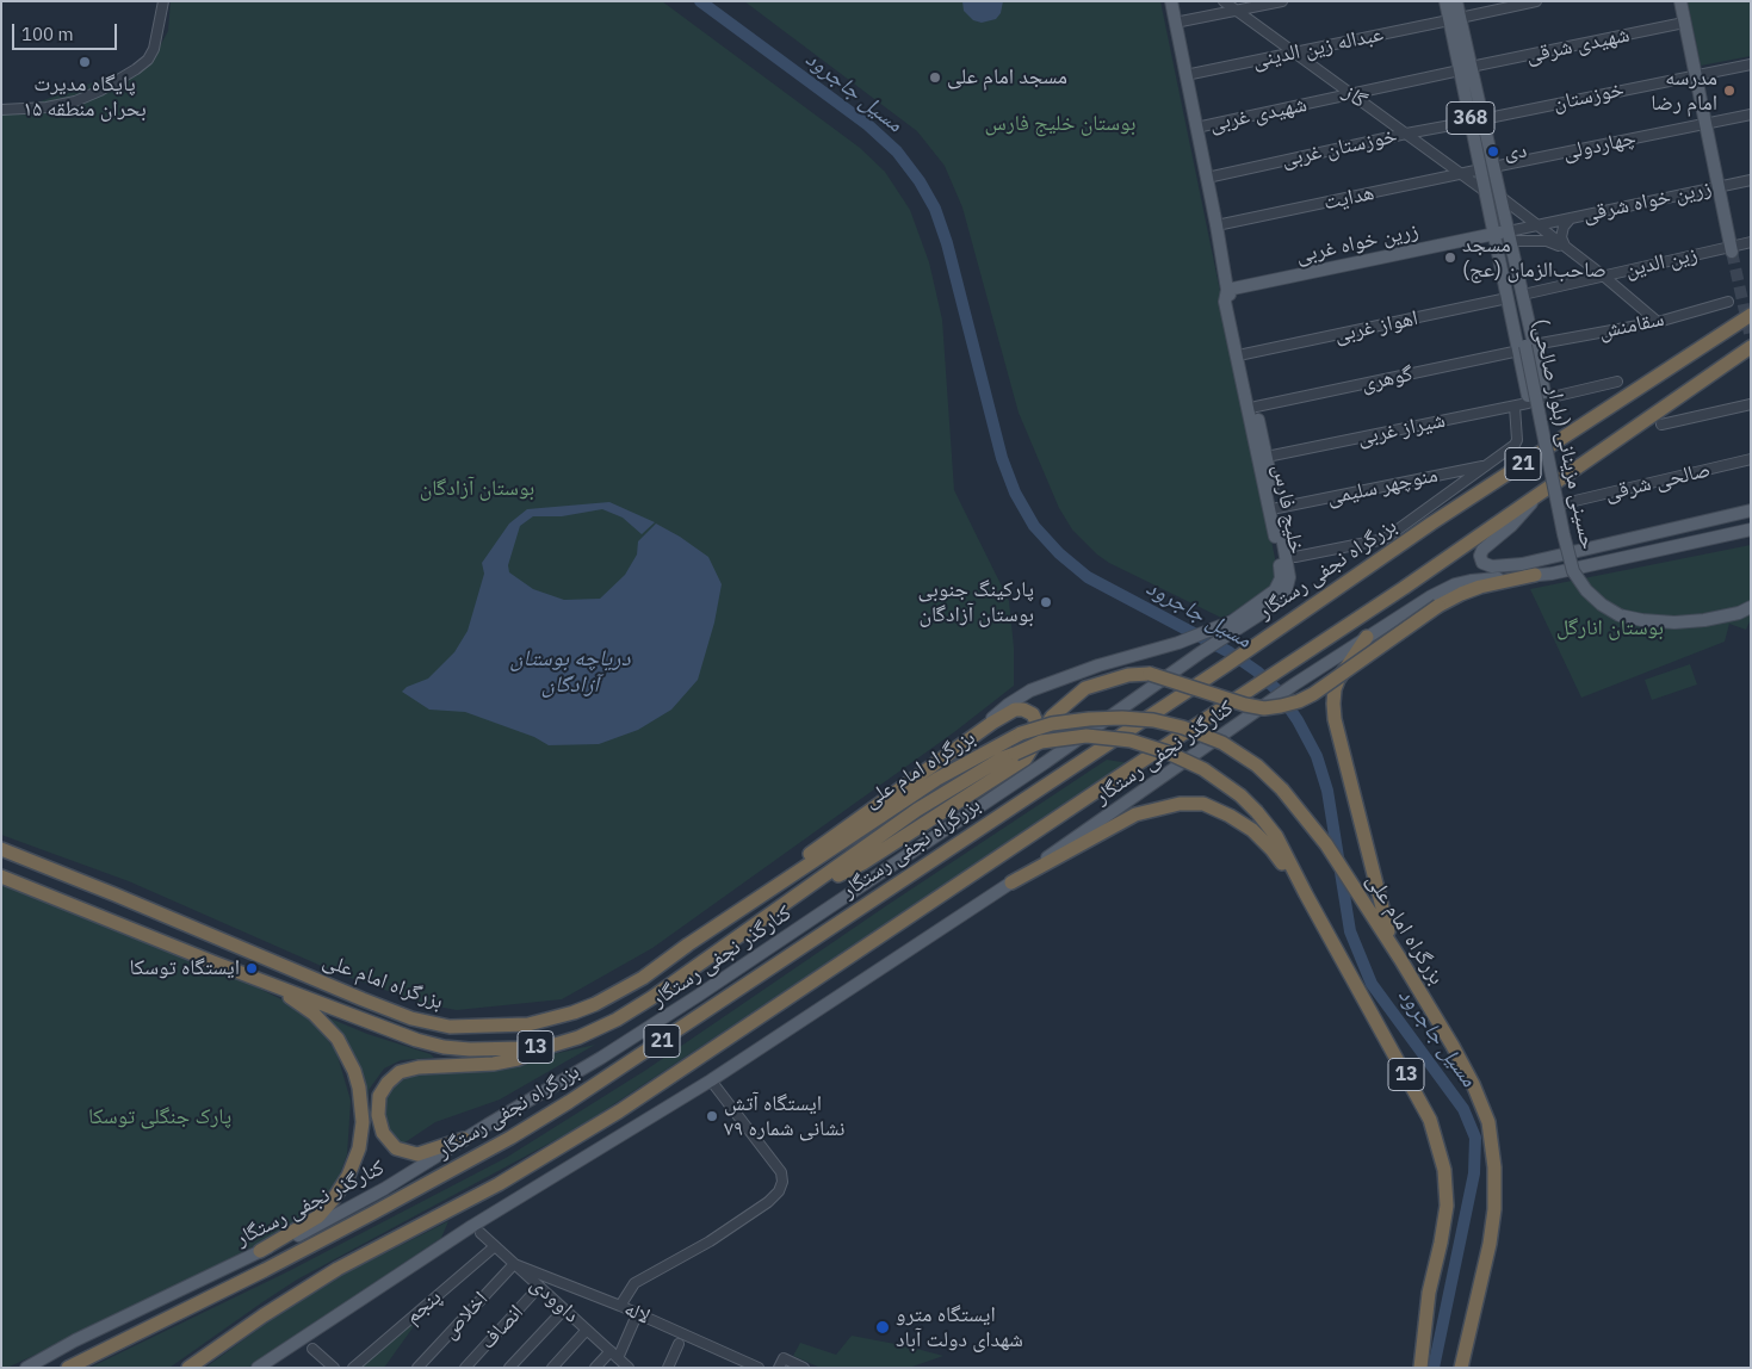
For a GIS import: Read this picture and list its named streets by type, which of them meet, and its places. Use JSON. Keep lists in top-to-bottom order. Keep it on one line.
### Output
{"streets":{"highway":["21","بزرگراه نجفی رستگار","بزرگراه امام علی","13"],"main road":["368","زرین خواه غربی","حسینی مزینانی (بلوار صالحی)","خلیج فارس","کنارگذر نجفی رستگار"],"street":["شهیدی شرقی","عبداله زین الدینی","گاز","خوزستان","شهیدی غربی","چهاردولی","خوزستان غربی","هدایت","زرین خواه شرقی","زین الدین","سقامنش","اهواز غربی","گوهری","شیراز غربی","صالحی شرقی","منوچهر سلیمی","داوودی","پنجم","لاله","اخلاص","انصاف"]},"crossings":[["شهیدی شرقی","شهیدی غربی"],["شهیدی شرقی","حسینی مزینانی (بلوار صالحی)"],["عبداله زین الدینی","گاز"],["عبداله زین الدینی","حسینی مزینانی (بلوار صالحی)"],["عبداله زین الدینی","خلیج فارس"],["گاز","شهیدی غربی"],["گاز","خوزستان غربی"],["گاز","هدایت"],["گاز","حسینی مزینانی (بلوار صالحی)"],["خوزستان","خوزستان غربی"],["خوزستان","حسینی مزینانی (بلوار صالحی)"],["شهیدی غربی","حسینی مزینانی (بلوار صالحی)"],["شهیدی غربی","خلیج فارس"],["چهاردولی","هدایت"],["چهاردولی","حسینی مزینانی (بلوار صالحی)"],["خوزستان غربی","حسینی مزینانی (بلوار صالحی)"],["خوزستان غربی","خلیج فارس"],["هدایت","حسینی مزینانی (بلوار صالحی)"],["هدایت","خلیج فارس"],["زرین خواه شرقی","زرین خواه غربی"],["زرین خواه شرقی","حسینی مزینانی (بلوار صالحی)"],["زرین خواه غربی","حسینی مزینانی (بلوار صالحی)"],["زرین خواه غربی","خلیج فارس"],["زین الدین","حسینی مزینانی (بلوار صالحی)"],["سقامنش","گوهری"],["سقامنش","حسینی مزینانی (بلوار صالحی)"],["اهواز غربی","حسینی مزینانی (بلوار صالحی)"],["اهواز غربی","خلیج فارس"],["گوهری","حسینی مزینانی (بلوار صالحی)"],["گوهری","خلیج فارس"],["شیراز غربی","حسینی مزینانی (بلوار صالحی)"],["شیراز غربی","خلیج فارس"],["منوچهر سلیمی","خلیج فارس"],["خلیج فارس","کنارگذر نجفی رستگار"],["داوودی","پنجم"],["داوودی","لاله"],["داوودی","اخلاص"],["داوودی","انصاف"],["لاله","اخلاص"]],"water":["مسیل جاجرود","دریاچه بوستان آزادگان"],"parks":["بوستان خلیج فارس","بوستان آزادگان","بوستان انارگل","پارک جنگلی توسکا"],"places":["پایگاه مدیرت بحران منطقه ۱۵","مسجد امام علی","مدرسه امام رضا","دی","مسجد صاحب‌الزمان (عج)","پارکینگ جنوبی بوستان آزادگان","ایستگاه توسکا","ایستگاه آتش نشانی شماره ۷۹","ایستگاه مترو شهدای دولت آباد"],"scale_bar":"100 m"}
